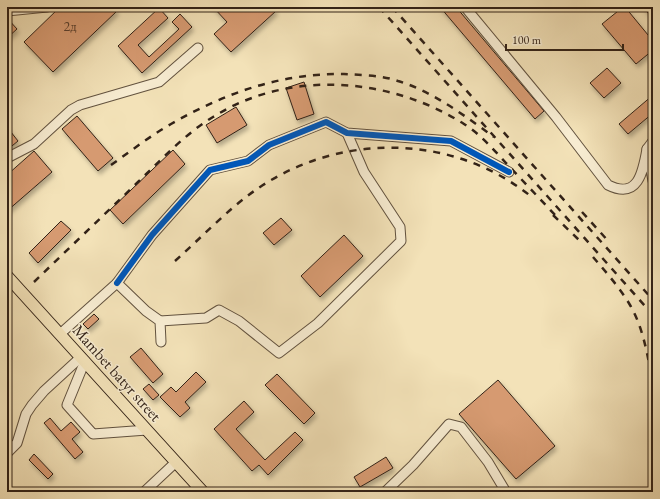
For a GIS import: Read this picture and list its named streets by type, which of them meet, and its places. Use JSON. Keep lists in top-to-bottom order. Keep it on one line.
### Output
{"streets":{"main road":["Mambet batyr street"]},"house_numbers":["2д"],"scale_bar":"100 m"}
